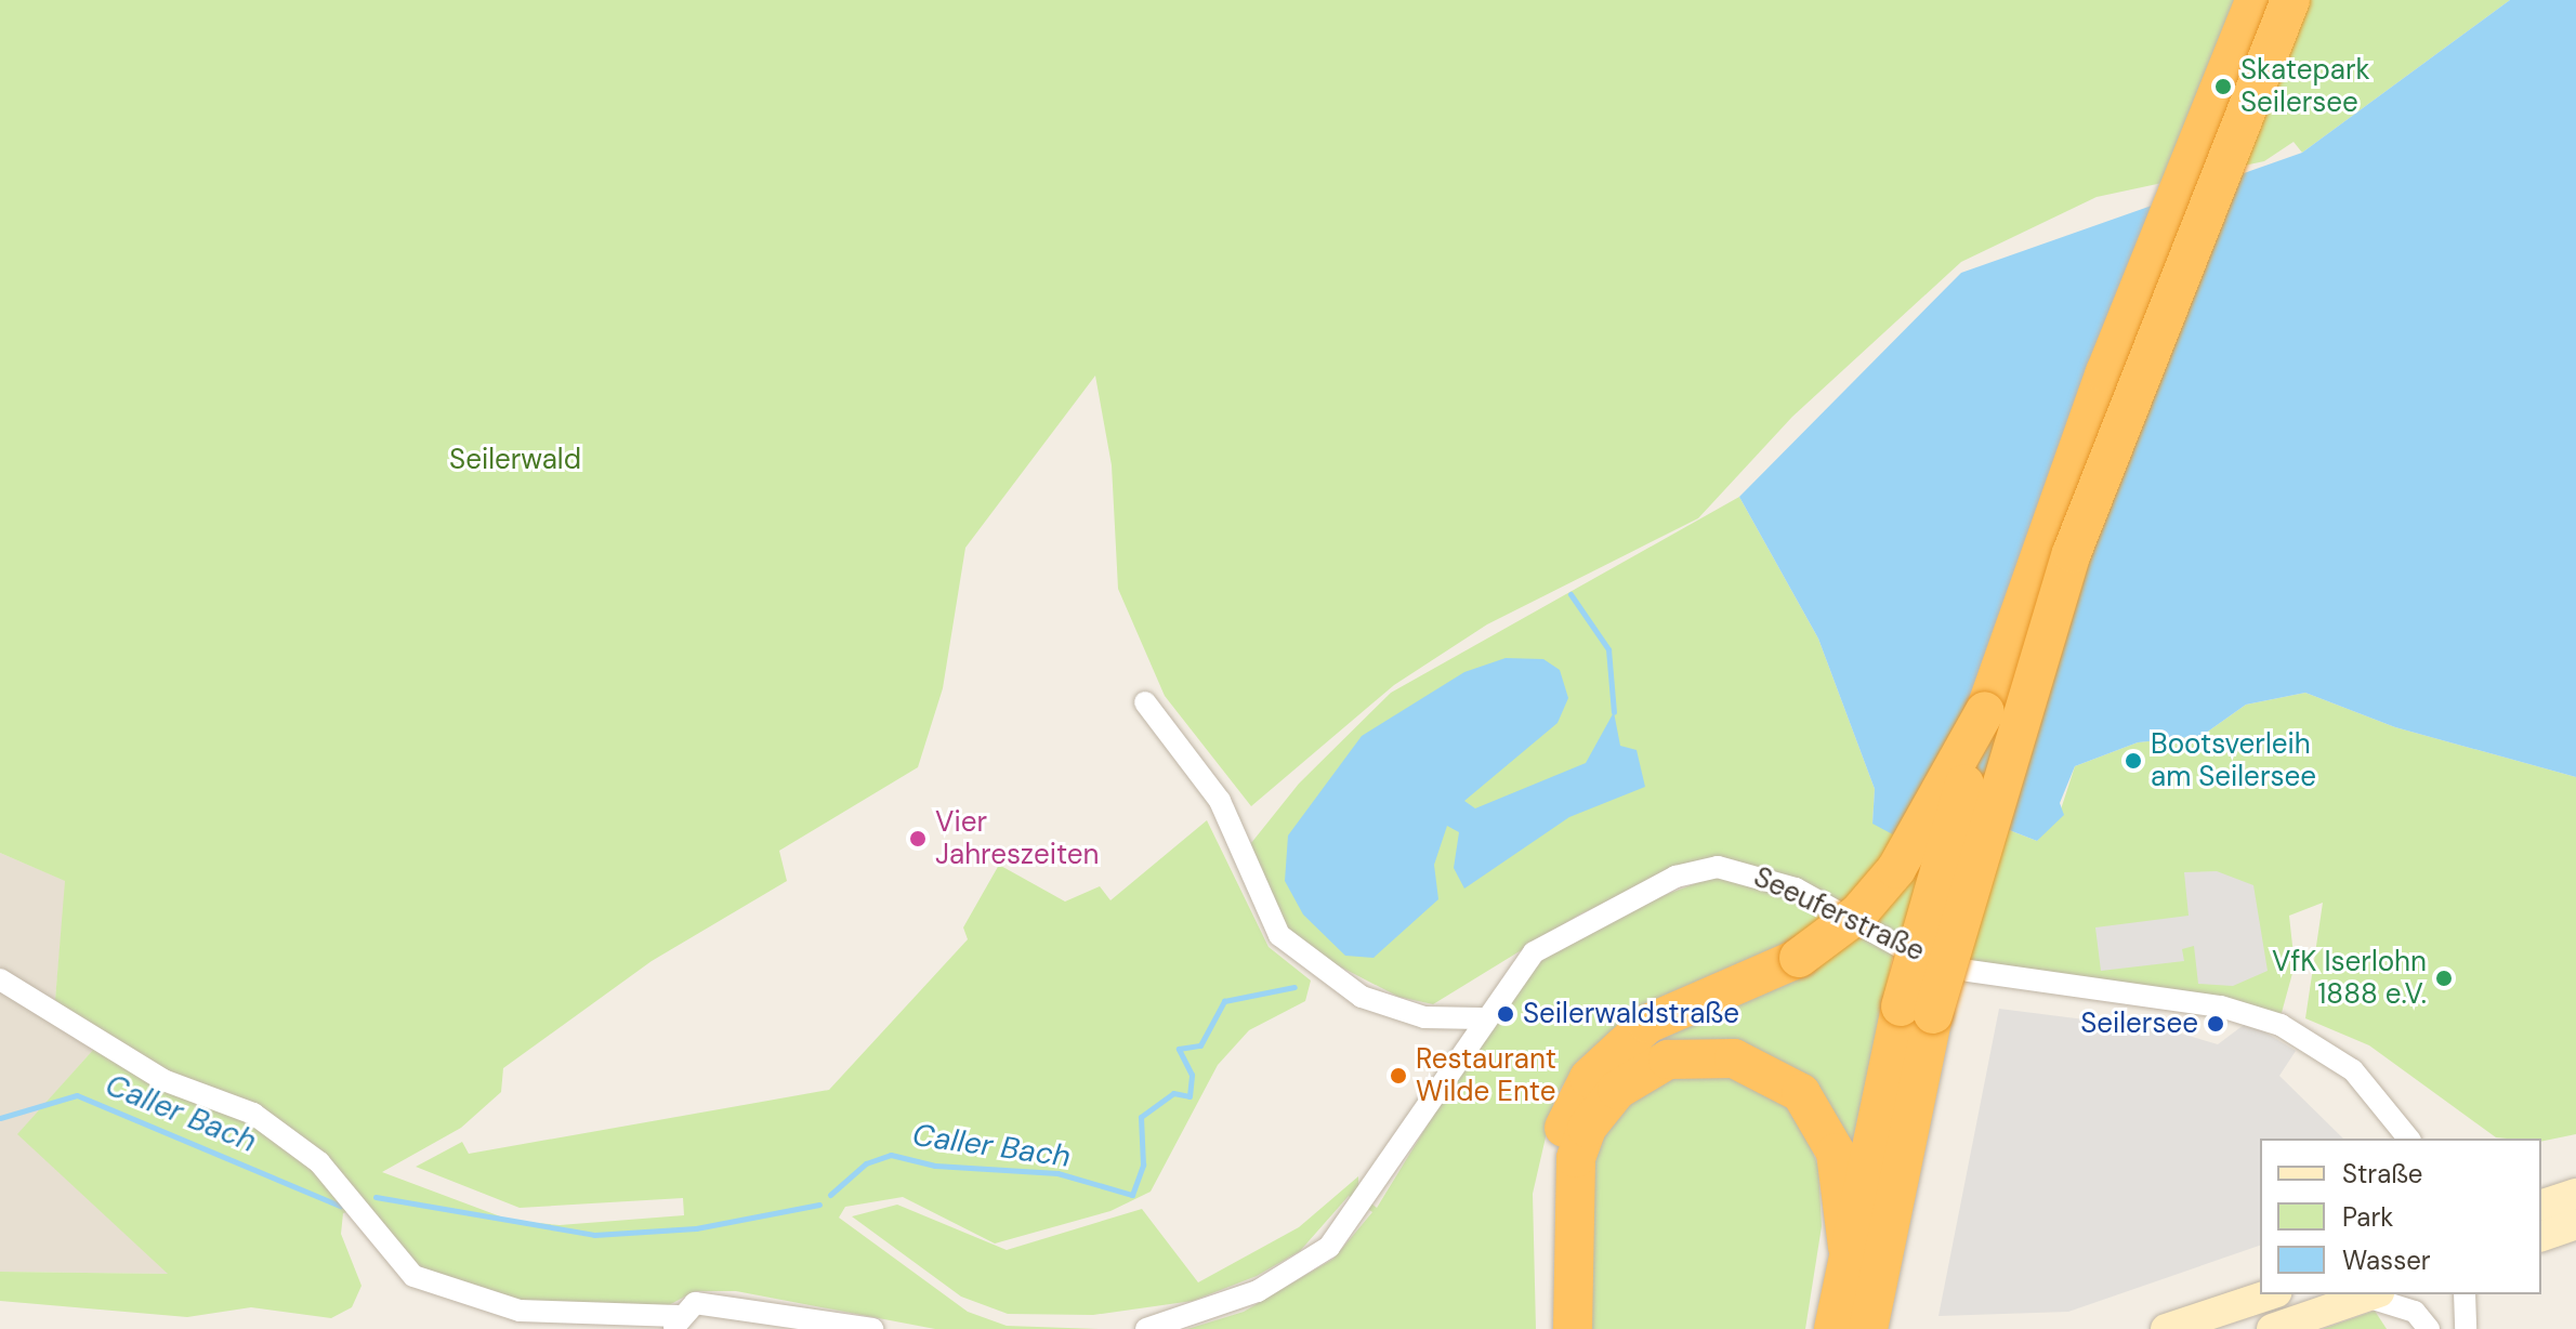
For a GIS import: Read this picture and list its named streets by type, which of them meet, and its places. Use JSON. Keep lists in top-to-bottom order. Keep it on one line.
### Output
{"streets":{"street":["Seeuferstraße"]},"water":["Caller Bach"],"parks":["Seilerwald"],"places":["Skatepark Seilersee","Bootsverleih am Seilersee","Vier Jahreszeiten","VfK Iserlohn 1888 e.V.","Seilerwaldstraße","Seilersee","Restaurant Wilde Ente"],"legend":["Straße","Park","Wasser"]}
